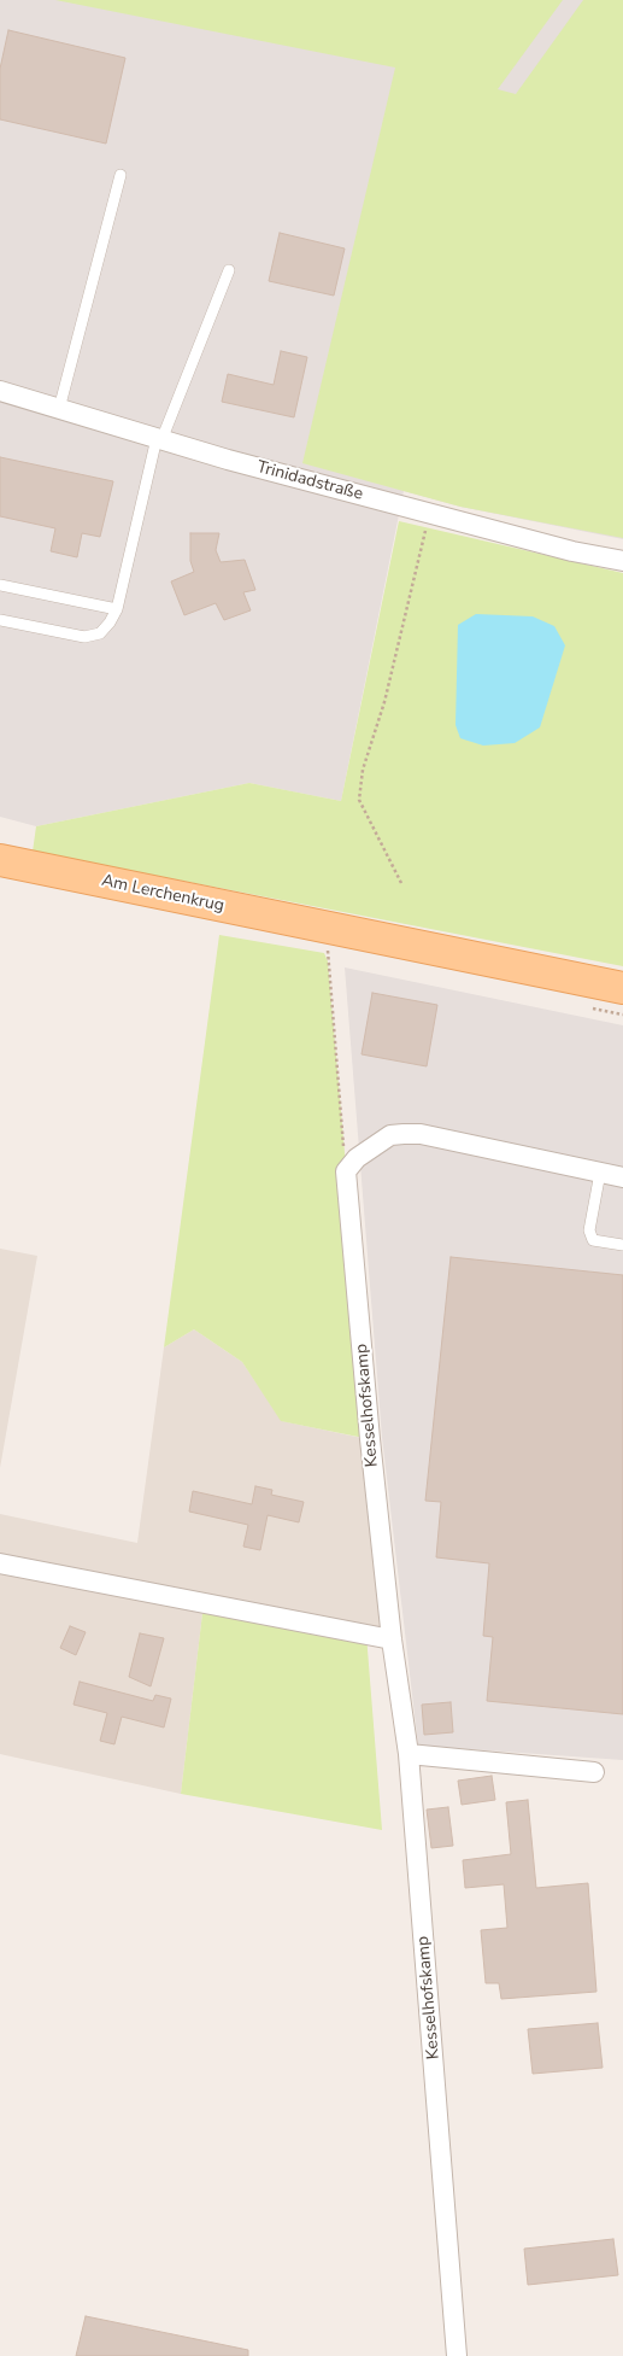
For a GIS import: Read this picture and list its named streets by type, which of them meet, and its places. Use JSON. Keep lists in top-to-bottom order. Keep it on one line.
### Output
{"streets":{"main road":["Am Lerchenkrug"],"street":["Trinidadstraße","Kesselhofskamp"]}}
